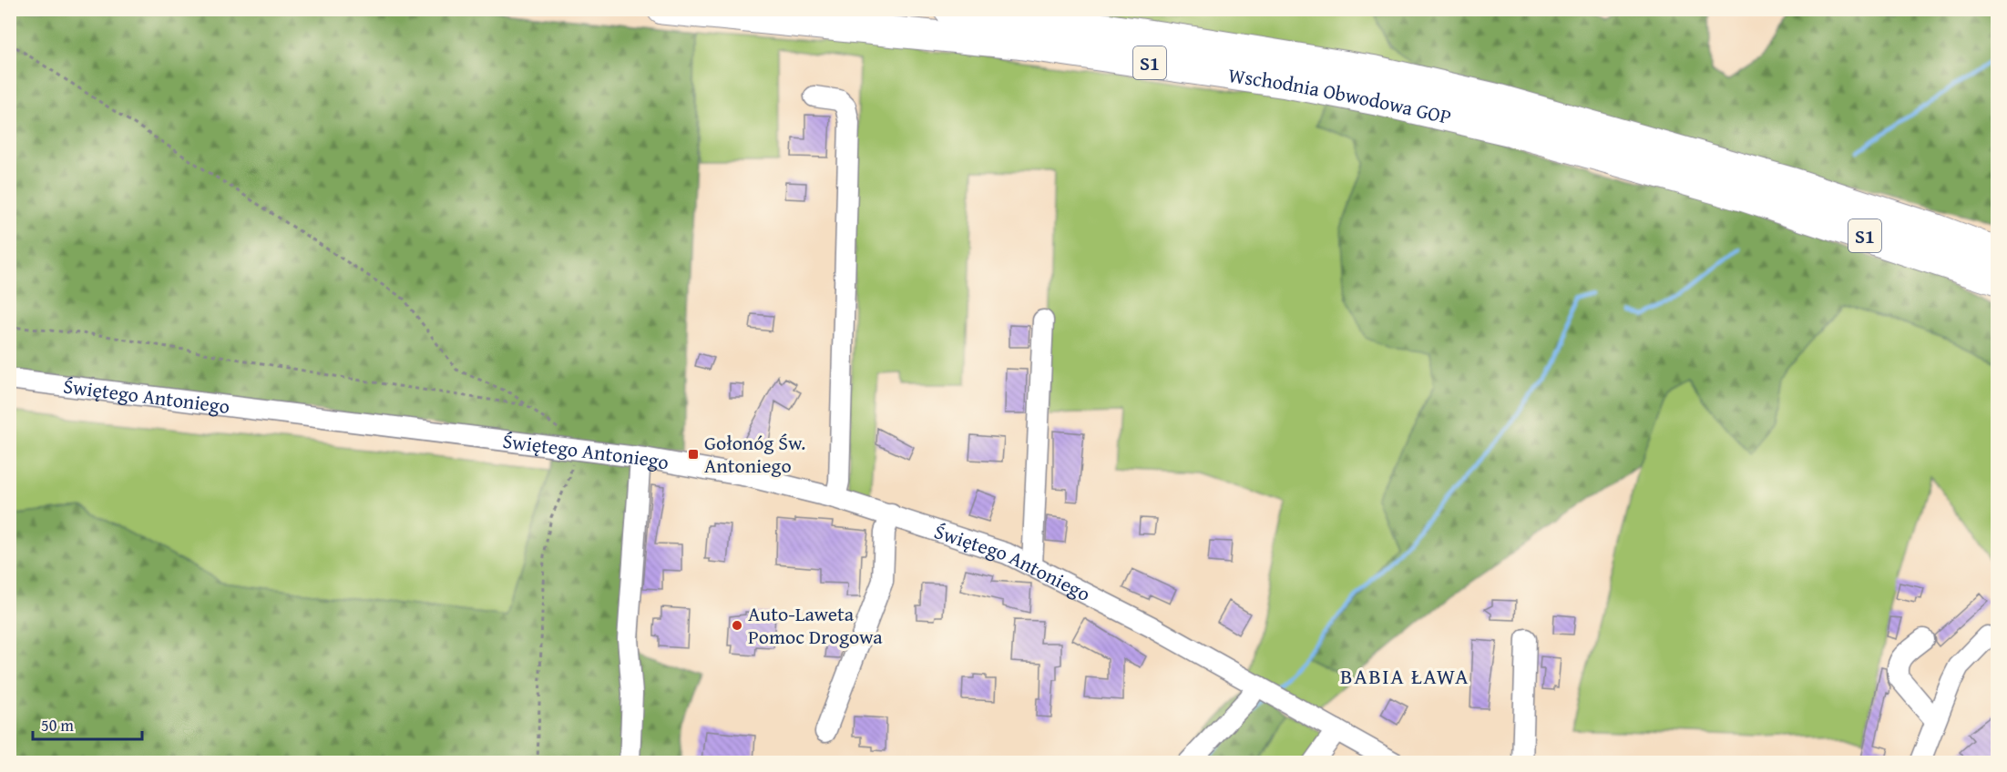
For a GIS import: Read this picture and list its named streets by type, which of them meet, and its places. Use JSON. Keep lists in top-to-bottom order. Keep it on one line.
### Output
{"streets":{"highway":["S1","Wschodnia Obwodowa GOP"],"street":["Świętego Antoniego"]},"districts":["BABIA ŁAWA"],"places":{"transit":["Gołonóg Św. Antoniego"],"other":["Auto-Laweta Pomoc Drogowa"]},"scale_bar":"50 m"}
